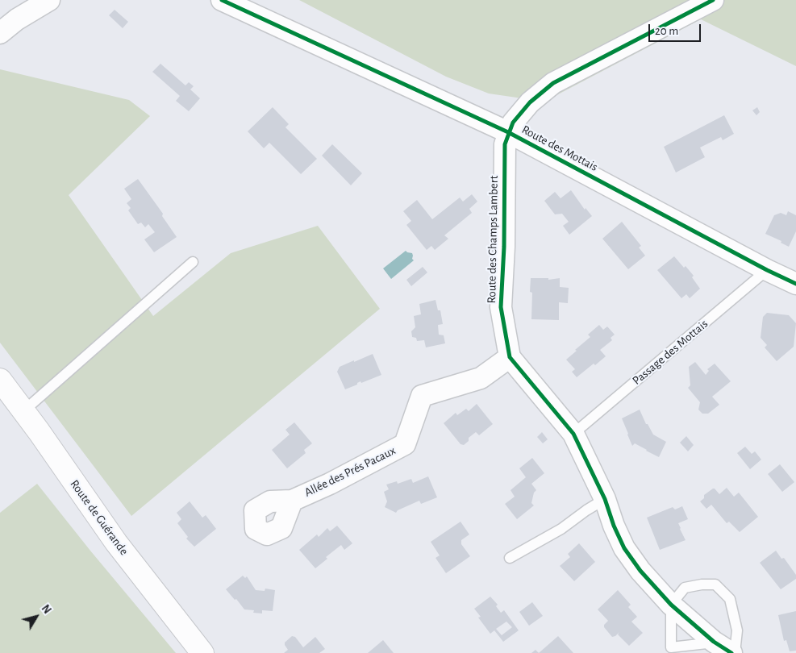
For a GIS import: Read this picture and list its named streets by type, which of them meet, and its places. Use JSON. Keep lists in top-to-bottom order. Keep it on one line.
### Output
{"streets":{"street":["Route des Mottais","Route des Champs Lambert","Allée des Prés Pacaux","Route de Guérande"],"lane":["Passage des Mottais"]},"crossings":[["Route des Mottais","Route des Champs Lambert"],["Route des Mottais","Passage des Mottais"],["Route des Champs Lambert","Passage des Mottais"],["Route des Champs Lambert","Allée des Prés Pacaux"]],"scale_bar":"20 m","north":"top right"}
